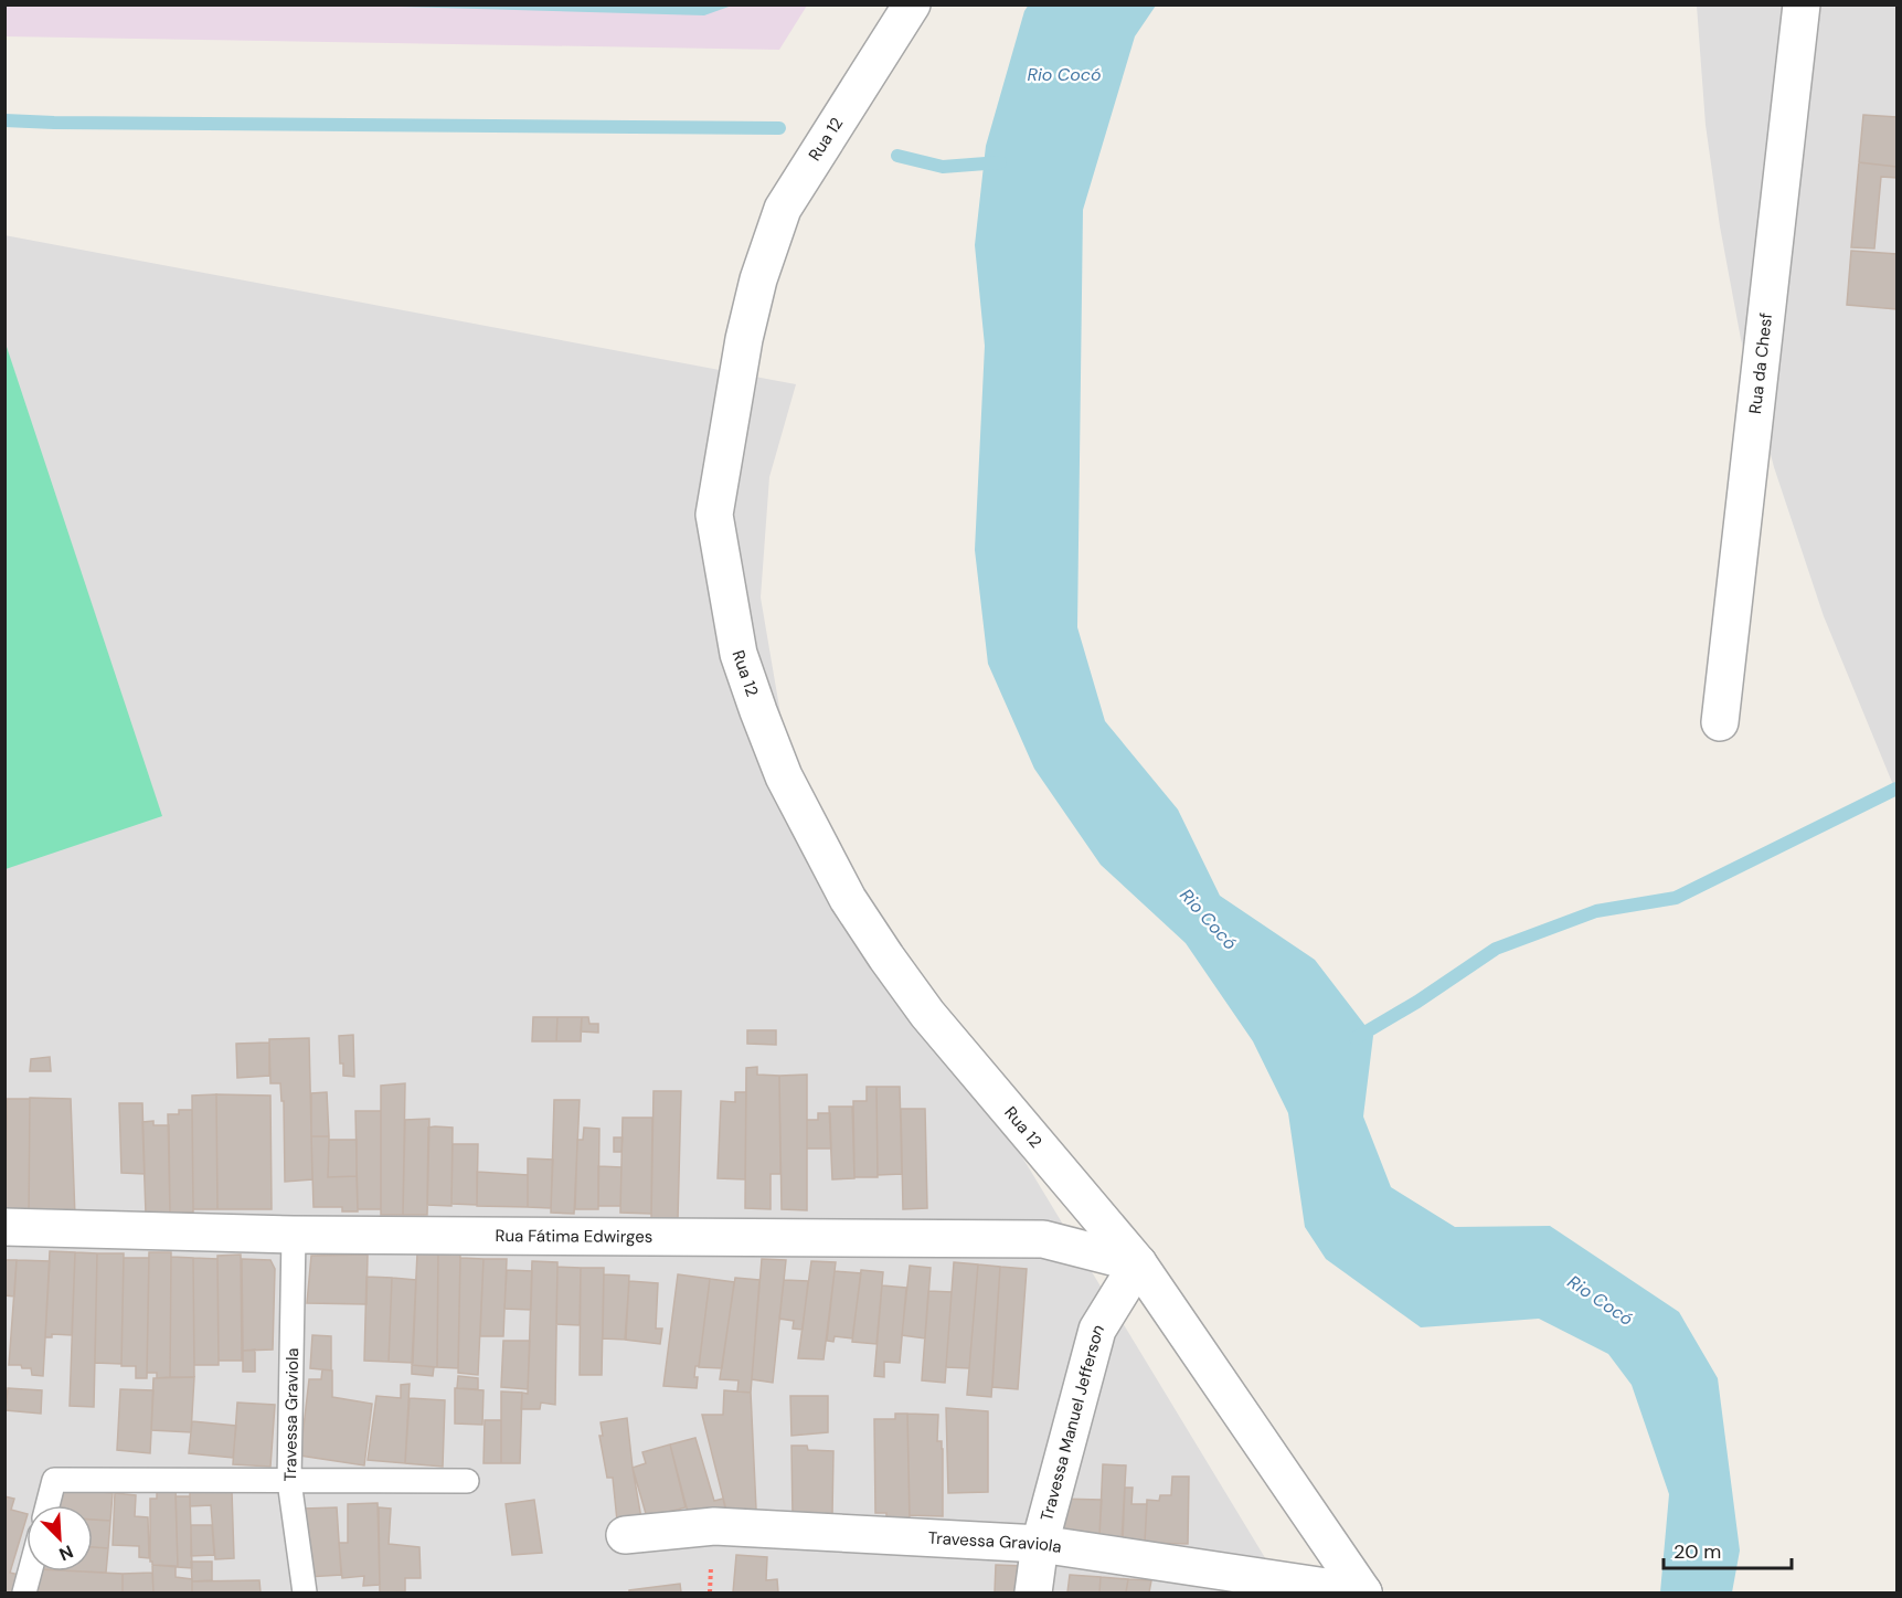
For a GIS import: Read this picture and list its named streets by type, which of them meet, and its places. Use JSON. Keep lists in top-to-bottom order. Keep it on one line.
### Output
{"streets":{"street":["Rua 12","Rua da Chesf","Rua Fátima Edwirges","Travessa Graviola","Travessa Manuel Jefferson"]},"crossings":[["Rua 12","Rua Fátima Edwirges"],["Rua 12","Travessa Graviola"],["Rua 12","Travessa Manuel Jefferson"],["Rua Fátima Edwirges","Travessa Graviola"],["Rua Fátima Edwirges","Travessa Manuel Jefferson"],["Travessa Graviola","Travessa Manuel Jefferson"]],"water":["Rio Cocó"],"scale_bar":"20 m","north":"bottom right"}
